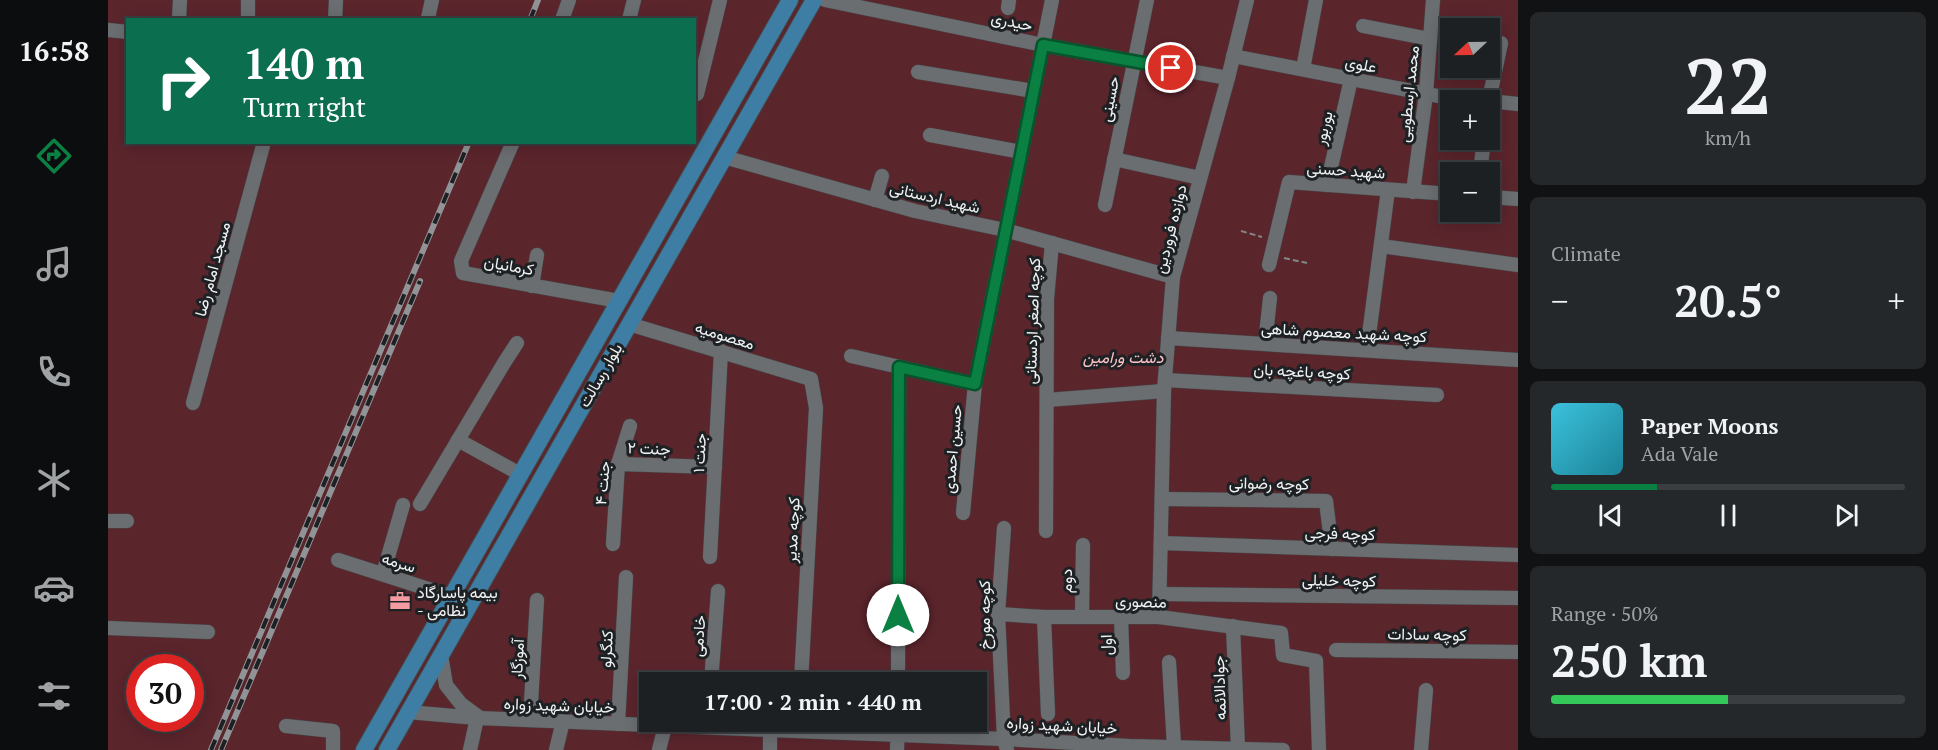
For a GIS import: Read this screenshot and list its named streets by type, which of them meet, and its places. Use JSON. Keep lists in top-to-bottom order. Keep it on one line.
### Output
{"streets":{"main road":["بلوار رسالت"],"street":["حیدری","علوی","محمد ارسطویی","حسینی","بوربور","شهید حسنی","شهید اردستانی","دوازده فروردین","کرمانیان","مسجد امام رضا","کوچه اصغر اردستانی","کوچه شهید معصوم شاهی","معصومیه","کوچه باغچه بان","جنت ۲","حسین احمدی","جنت ۱","جنت ۴","کوچه رضوانی","کوچه مدیر","کوچه فرجی","سرمه","کوچه خلیلی","دوم","منصوری","کوچه مورخ","کوچه سادات","خادمی","اول","کنگرلو","آموزگار","جوادالائمه","خیابان شهید زواره"]},"crossings":[["حیدری","حسینی"],["حیدری","دوازده فروردین"],["حیدری","حسین احمدی"],["علوی","محمد ارسطویی"],["علوی","بوربور"],["علوی","دوازده فروردین"],["محمد ارسطویی","شهید حسنی"],["بوربور","شهید حسنی"],["شهید اردستانی","دوازده فروردین"],["شهید اردستانی","کوچه اصغر اردستانی"],["شهید اردستانی","بلوار رسالت"],["شهید اردستانی","حسین احمدی"],["دوازده فروردین","کوچه اصغر اردستانی"],["دوازده فروردین","کوچه شهید معصوم شاهی"],["دوازده فروردین","کوچه باغچه بان"],["دوازده فروردین","کوچه رضوانی"],["دوازده فروردین","کوچه فرجی"],["دوازده فروردین","کوچه خلیلی"],["دوازده فروردین","منصوری"],["کرمانیان","بلوار رسالت"],["کوچه اصغر اردستانی","کوچه باغچه بان"],["معصومیه","بلوار رسالت"],["معصومیه","جنت ۱"],["معصومیه","کوچه مدیر"],["بلوار رسالت","سرمه"],["بلوار رسالت","خیابان شهید زواره"],["جنت ۲","جنت ۱"],["جنت ۲","جنت ۴"],["کوچه رضوانی","کوچه فرجی"],["دوم","منصوری"],["منصوری","کوچه مورخ"],["منصوری","اول"],["منصوری","جوادالائمه"],["کوچه مورخ","خیابان شهید زواره"],["کنگرلو","خیابان شهید زواره"],["آموزگار","خیابان شهید زواره"],["جوادالائمه","خیابان شهید زواره"]],"parks":["دشت ورامین"],"places":{"office":["بیمه پاسارگاد - نظامی"]},"north":"left","page":{"tabs":"16:58","tile":[["22","km/h"],"Climate",["Range · 50%","250 km"]],"map_buttons":["+","−"],"turn":["140 m","Turn right"],"heat":["−","20.5°","+"],"song":["Paper Moons","Ada Vale"],"limit":"30","trip":"17:00 · 2 min · 440 m"}}
